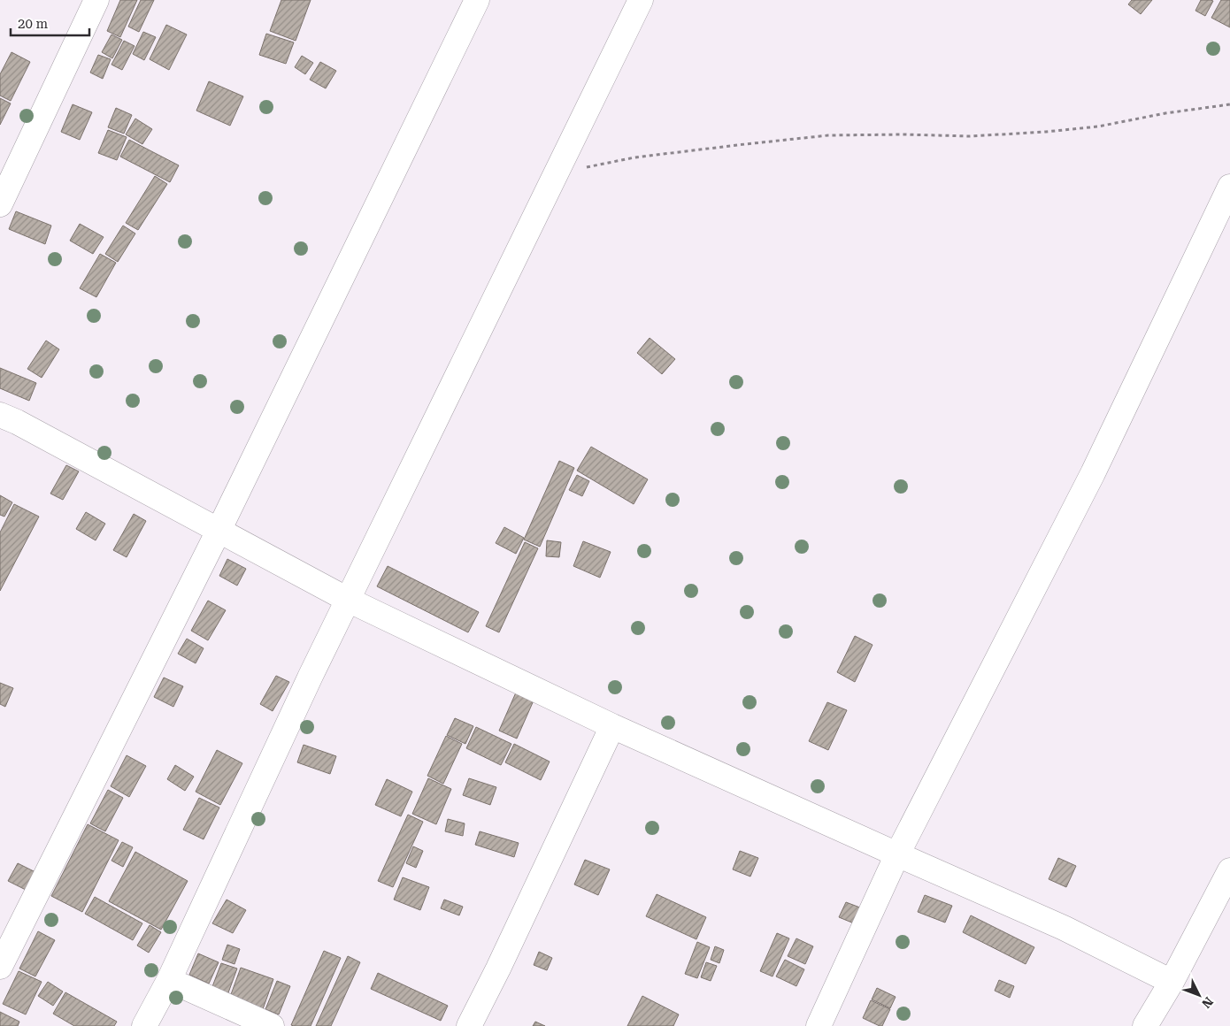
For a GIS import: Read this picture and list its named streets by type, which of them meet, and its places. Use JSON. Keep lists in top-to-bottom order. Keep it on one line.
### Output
{"scale_bar":"20 m","north":"bottom right"}
